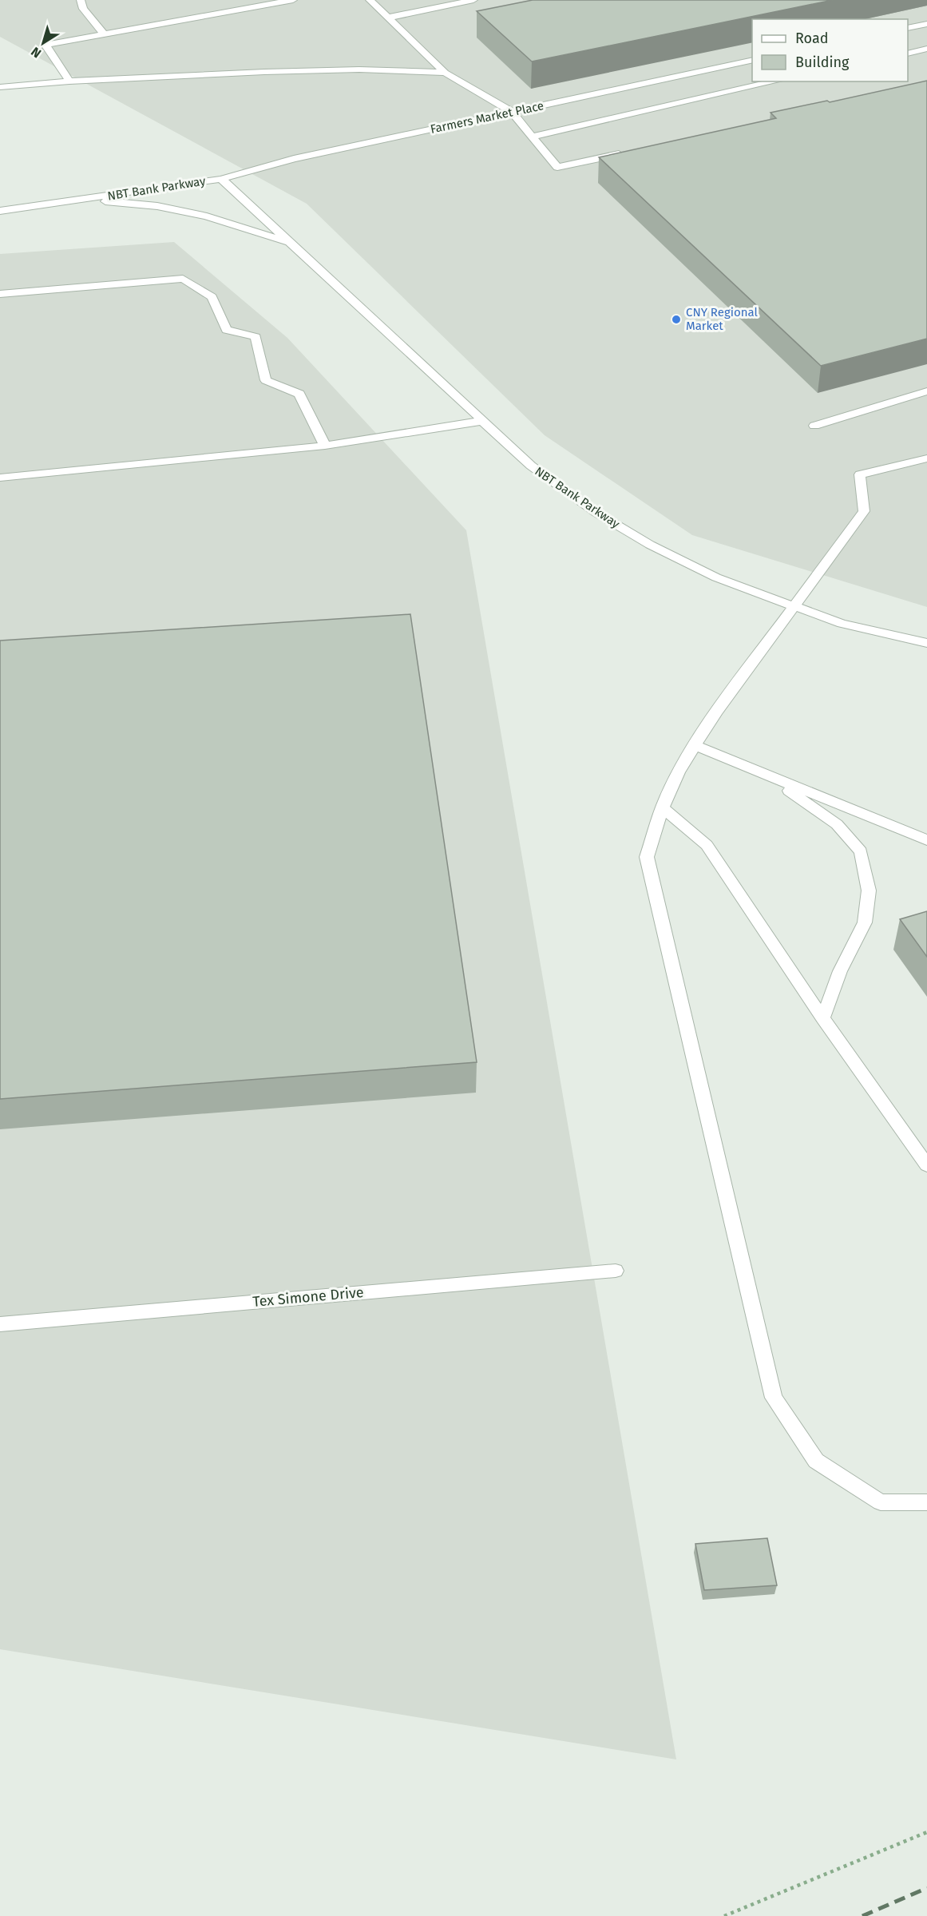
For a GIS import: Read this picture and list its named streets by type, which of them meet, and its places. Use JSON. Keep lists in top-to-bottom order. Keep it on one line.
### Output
{"streets":{"street":["Farmers Market Place","NBT Bank Parkway","Tex Simone Drive"]},"crossings":[["Farmers Market Place","NBT Bank Parkway"]],"places":["CNY Regional Market"],"legend":["Road","Building"],"north":"bottom left"}
